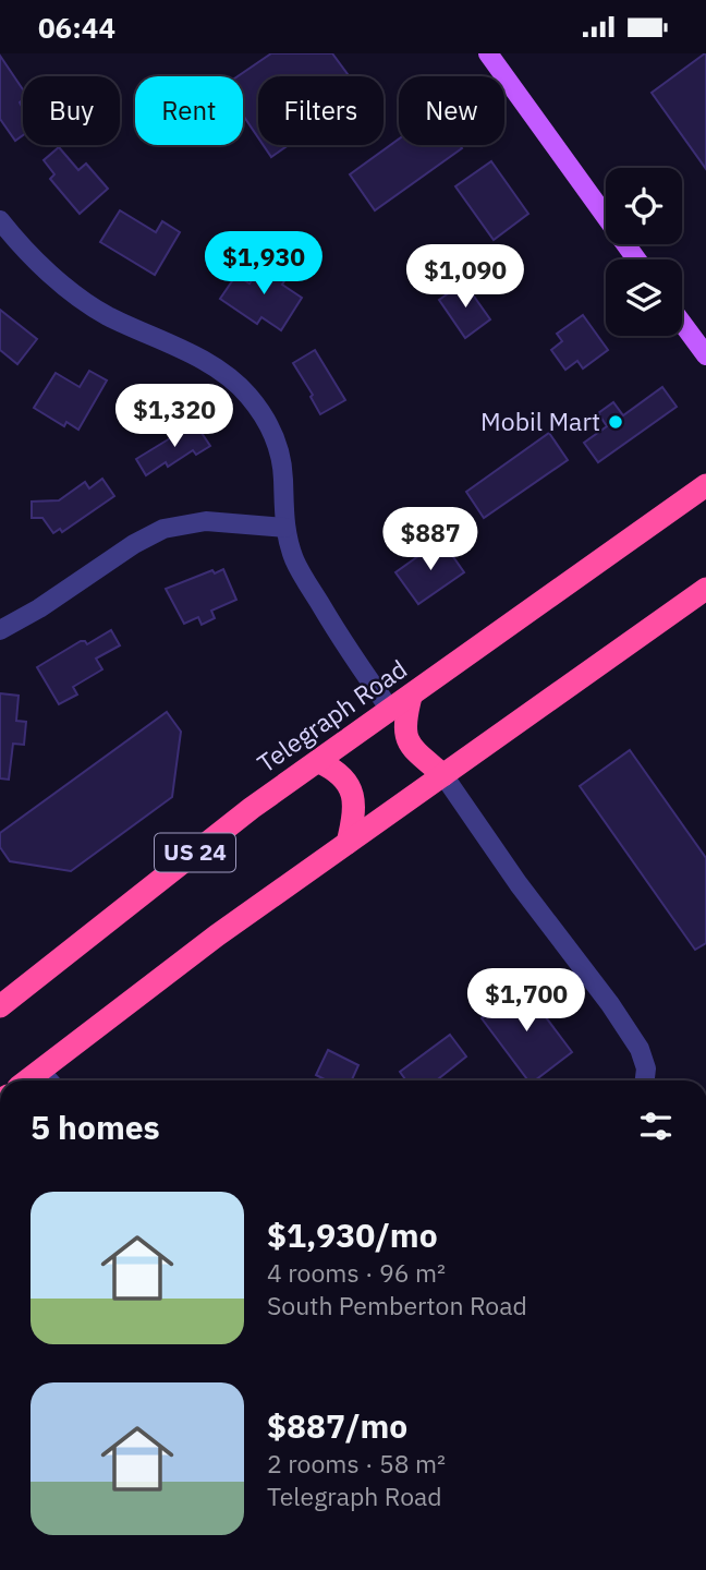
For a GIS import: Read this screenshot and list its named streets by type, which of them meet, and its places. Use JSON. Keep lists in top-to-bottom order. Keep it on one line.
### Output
{"streets":{"highway":["Telegraph Road","US 24"]},"places":["Mobil Mart"],"page":{"status":"06:44","chip":["Buy","Rent","Filters","New"],"price":["$1,930","$1,090","$1,320","$887","$1,700"],"heading":"5 homes","list":[{"name":"$1,930/mo","note":"4 rooms · 96 m² · South Pemberton Road"},{"name":"$887/mo","note":"2 rooms · 58 m² · Telegraph Road"}]}}
